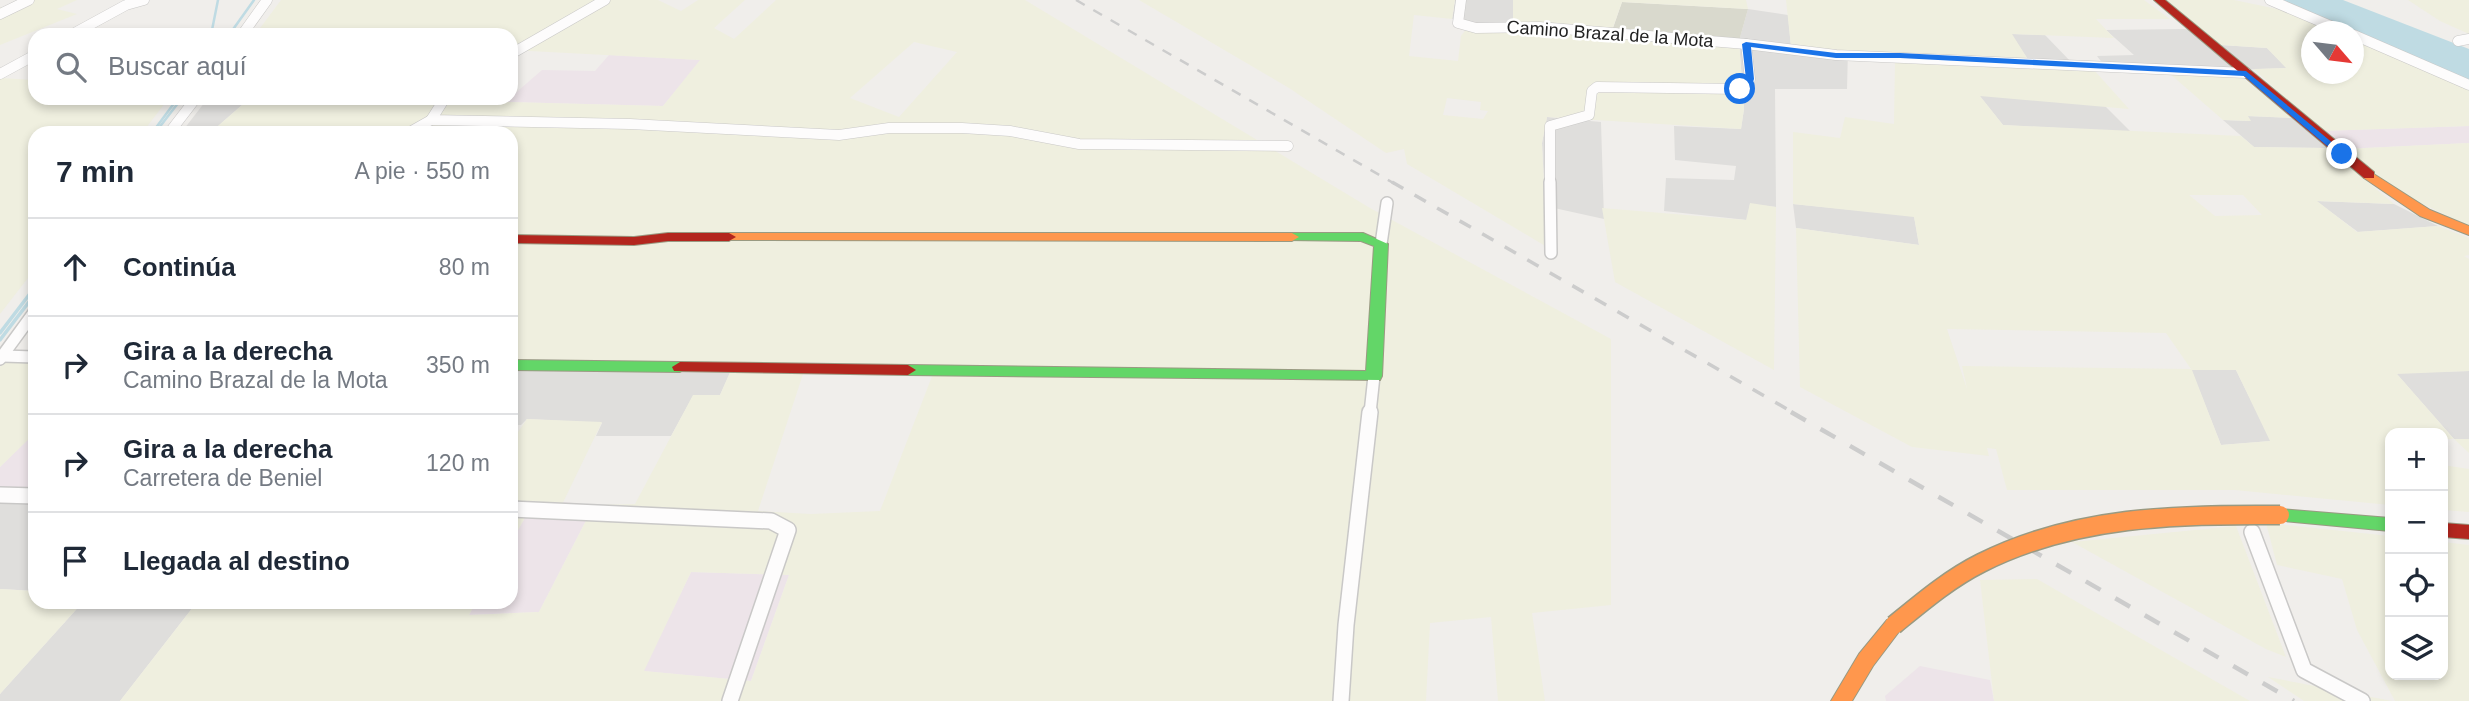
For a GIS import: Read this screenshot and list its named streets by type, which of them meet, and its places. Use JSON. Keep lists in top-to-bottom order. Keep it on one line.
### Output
{"streets":{"street":["Camino Brazal de la Mota"]},"north":"bottom right","page":{"search":"Buscar aquí","heading":["7 min","A pie · 550 m"],"list":[["Continúa","80 m"],["Gira a la derecha","Camino Brazal de la Mota","350 m"],["Gira a la derecha","Carretera de Beniel","120 m"],"Llegada al destino"],"map_buttons":["+","−"]}}
